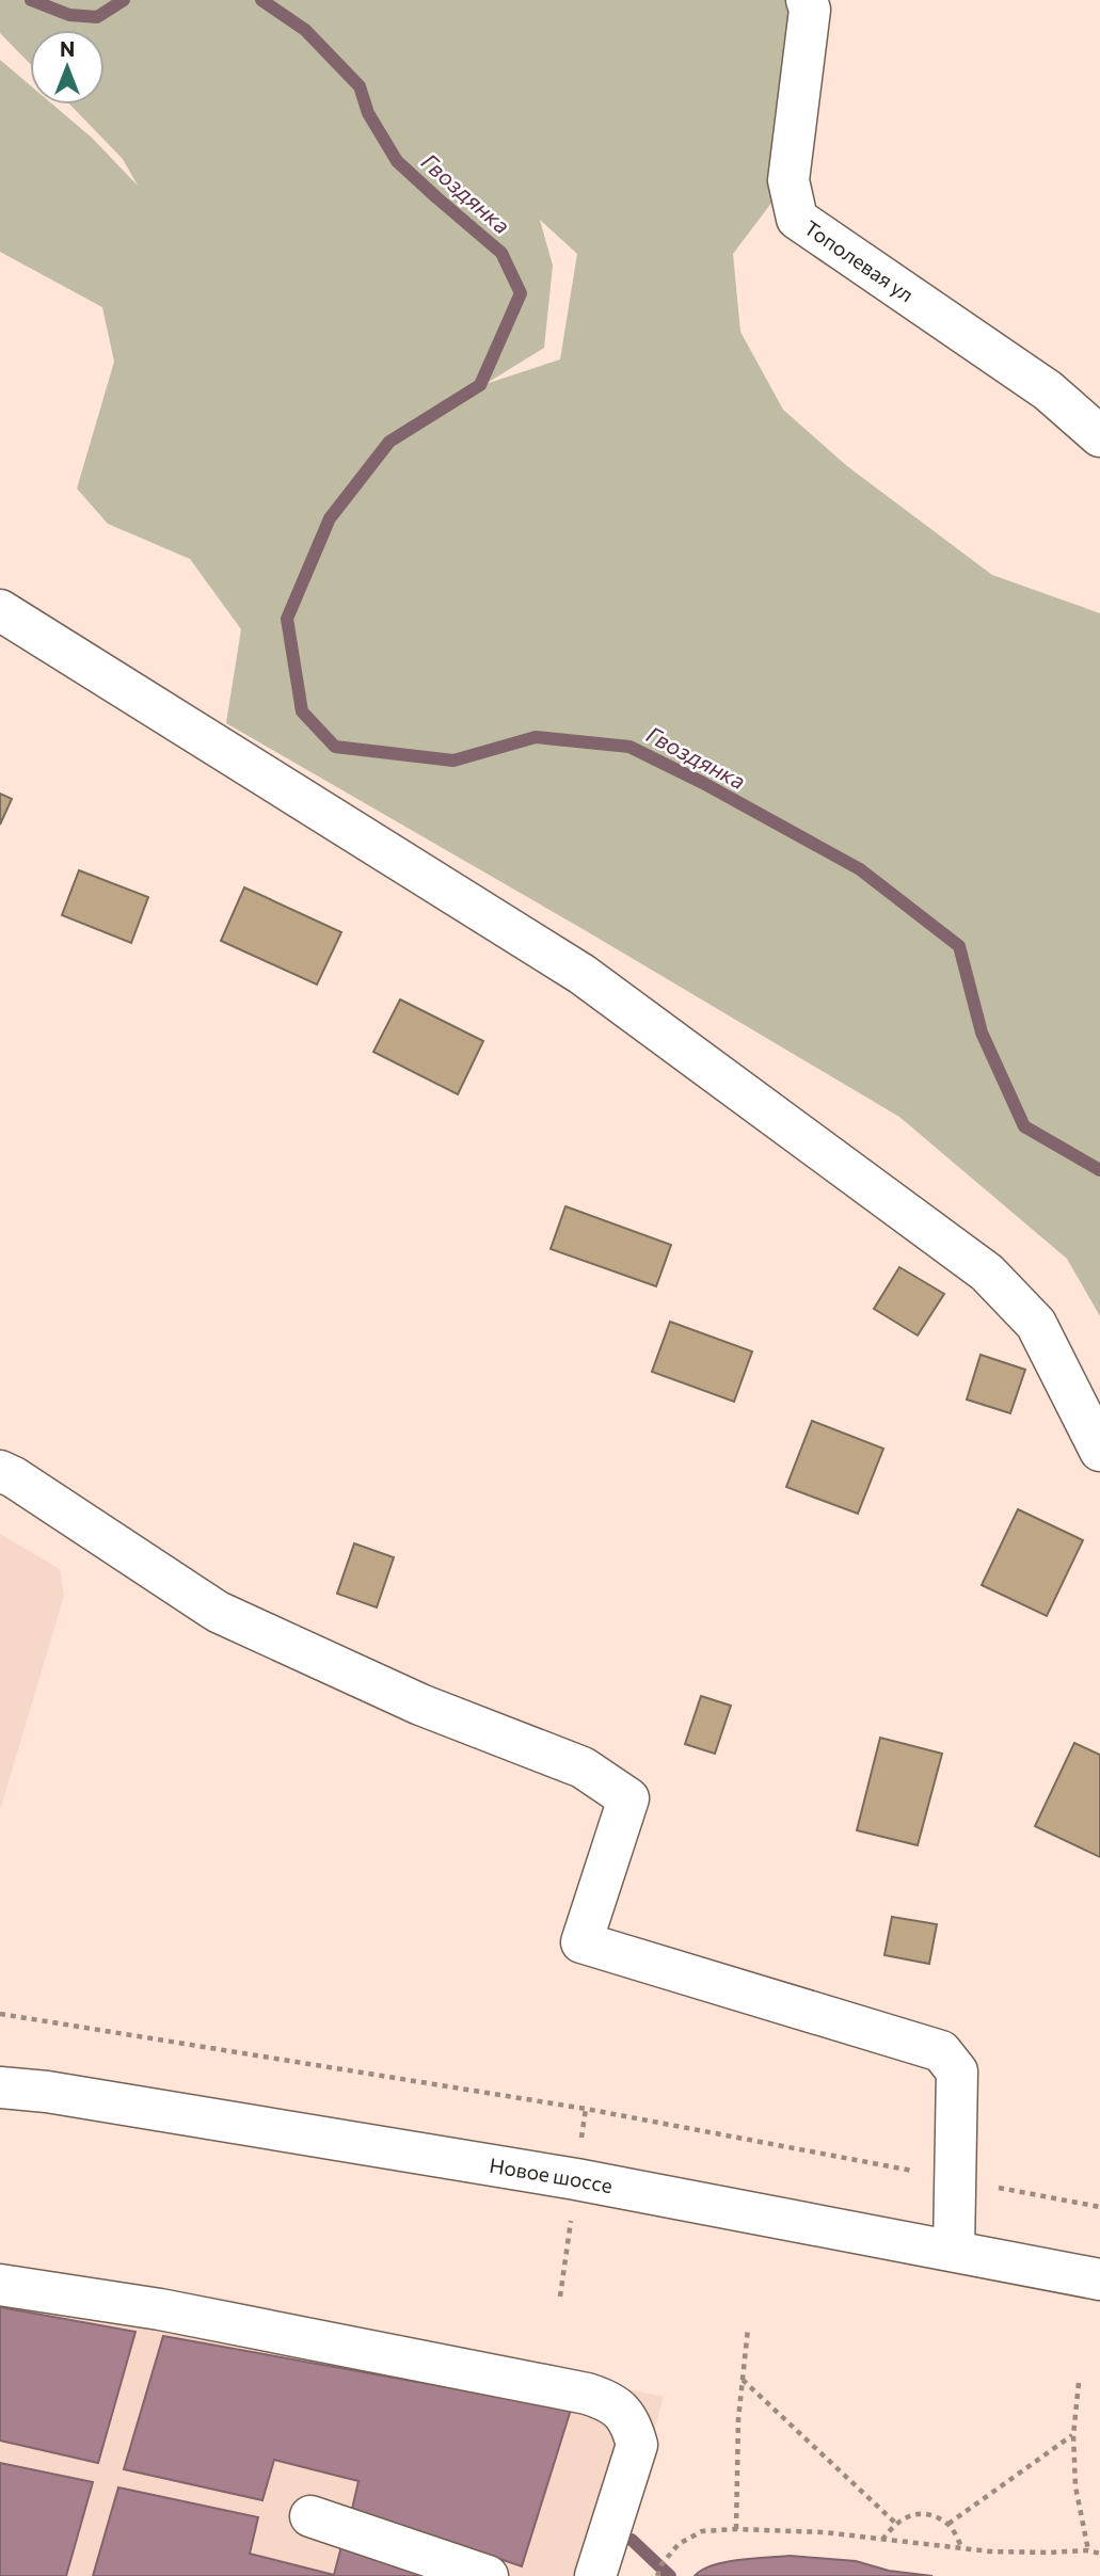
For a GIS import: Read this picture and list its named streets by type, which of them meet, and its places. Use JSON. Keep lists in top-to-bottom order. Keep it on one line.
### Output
{"streets":{"street":["Тополевая ул","Новое шоссе"]},"water":["Гвоздянка"],"north":"top"}
